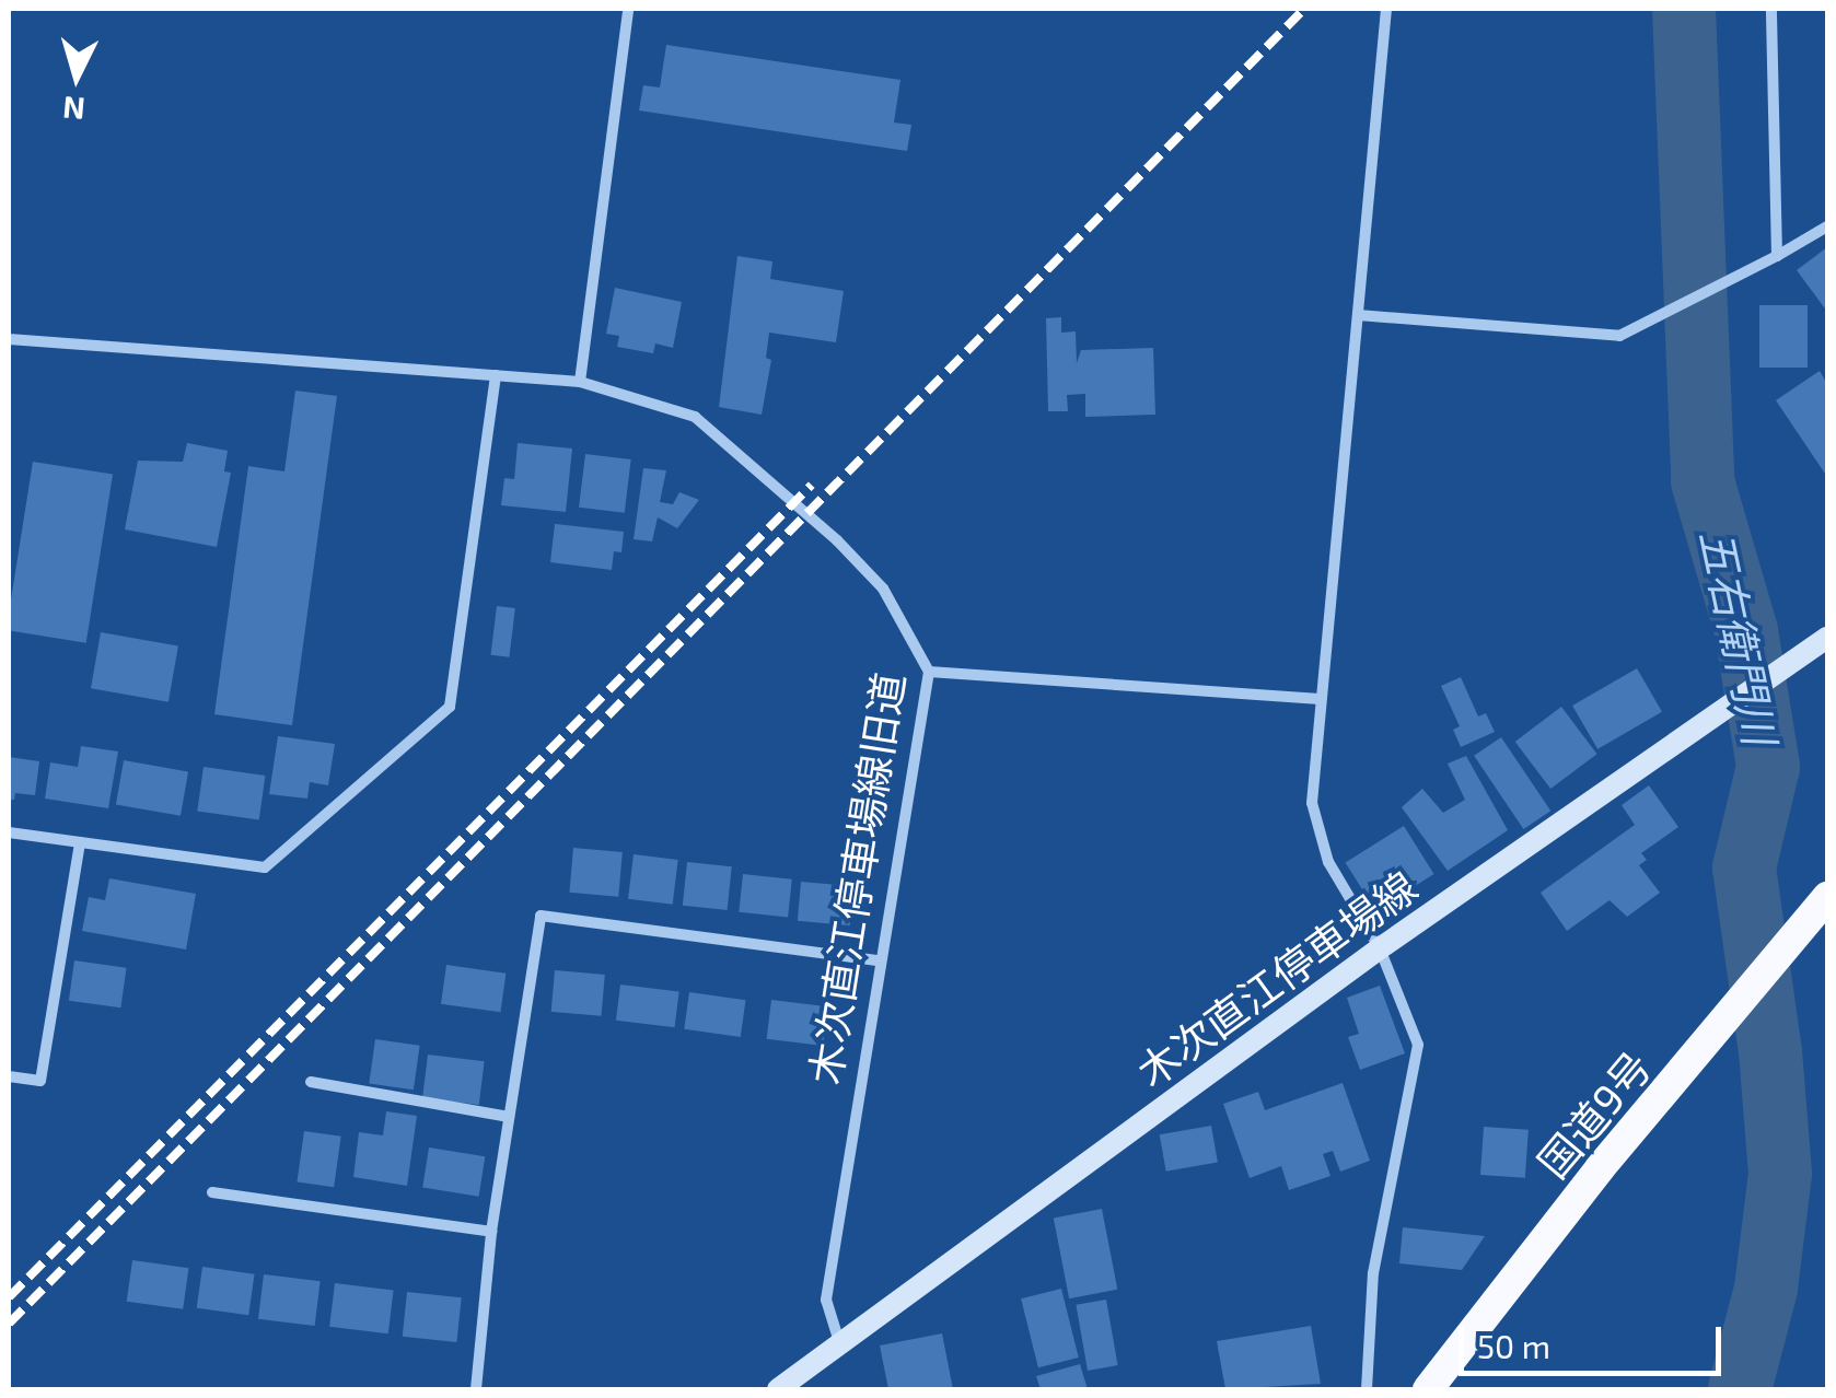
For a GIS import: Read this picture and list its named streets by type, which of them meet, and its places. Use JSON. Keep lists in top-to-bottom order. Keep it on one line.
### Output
{"streets":{"highway":["国道9号"],"main road":["木次直江停車場線"],"street":["木次直江停車場線旧道"]},"crossings":[["木次直江停車場線旧道","木次直江停車場線"]],"water":["五右衛門川"],"scale_bar":"50 m","north":"bottom"}
